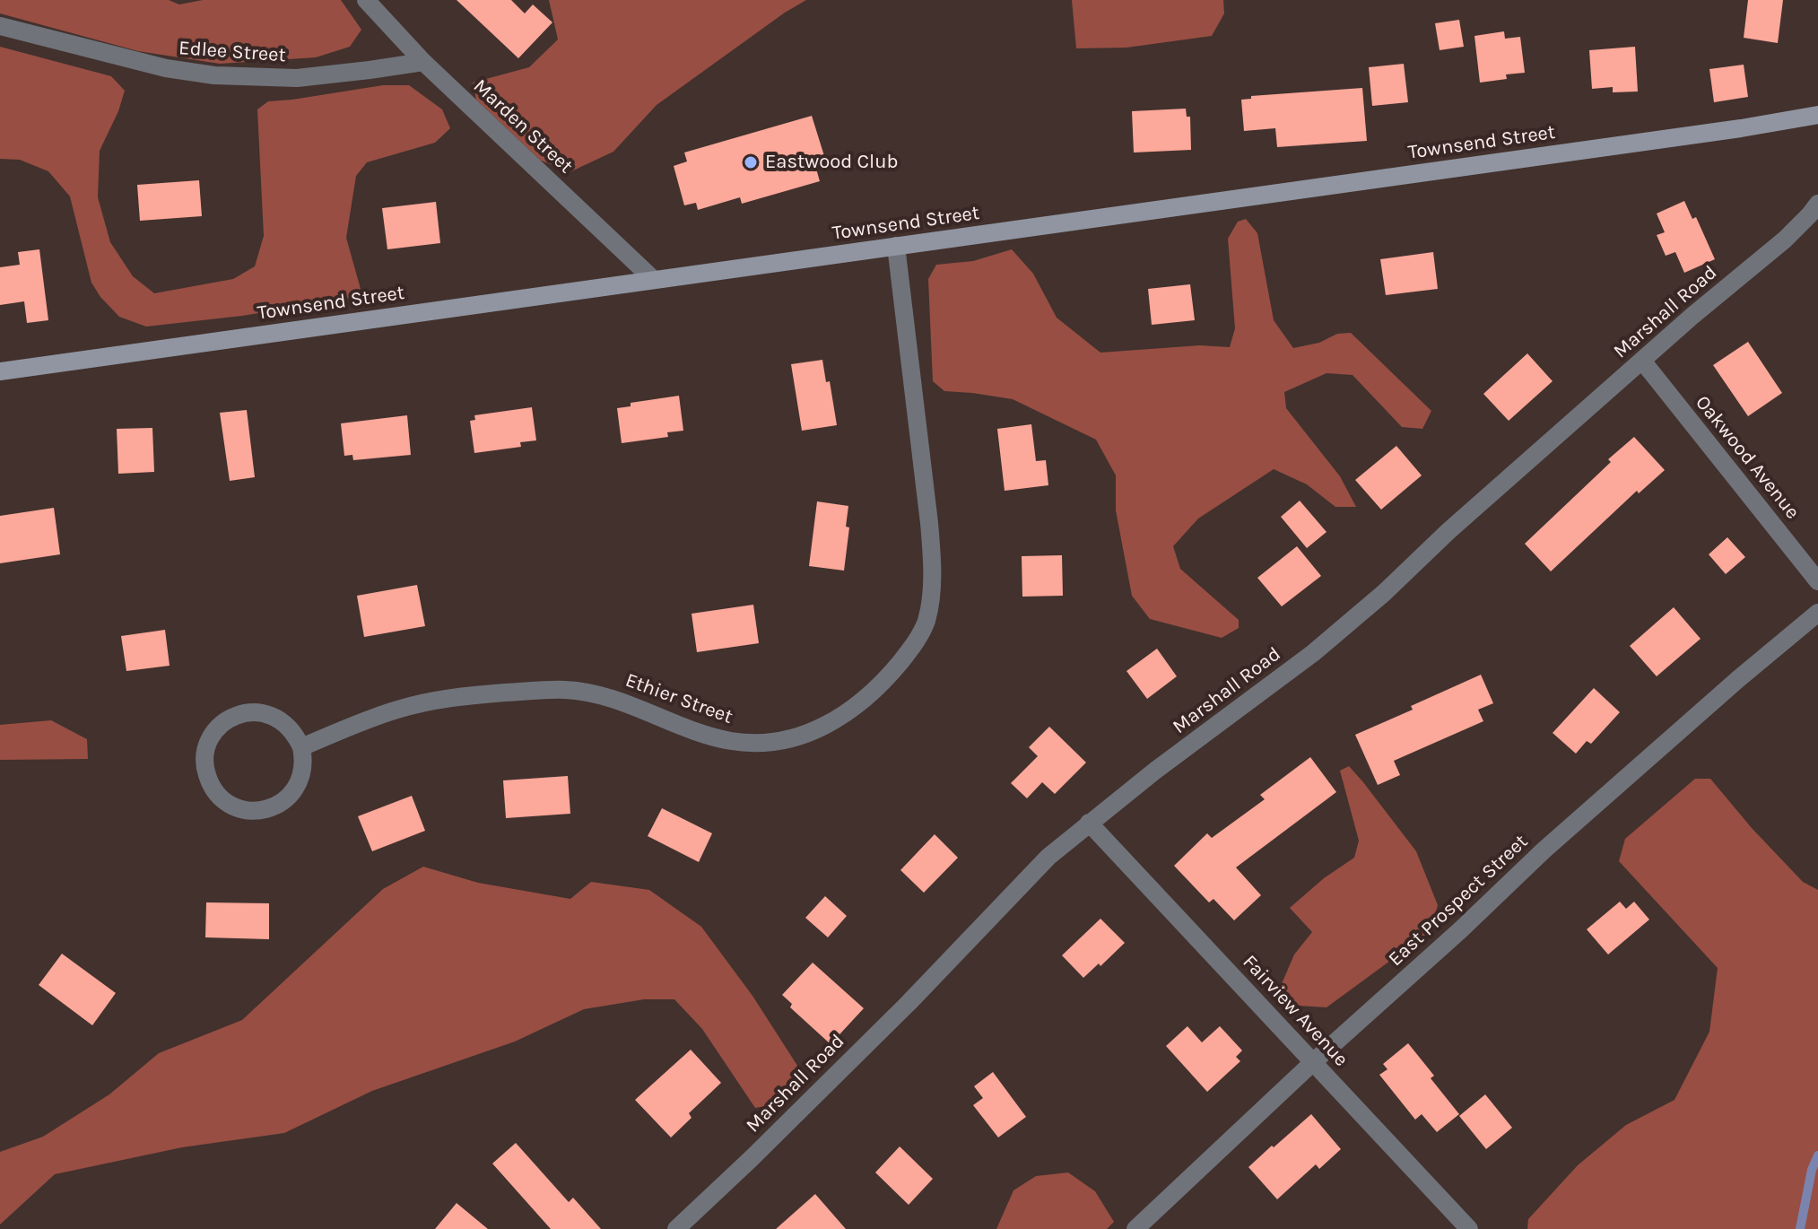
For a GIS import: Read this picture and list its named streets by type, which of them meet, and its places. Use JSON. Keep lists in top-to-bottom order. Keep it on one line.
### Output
{"streets":{"street":["Edlee Street","Marden Street","Townsend Street","Marshall Road","Oakwood Avenue","Ethier Street","East Prospect Street","Fairview Avenue"]},"crossings":[["Edlee Street","Marden Street"],["Marden Street","Townsend Street"],["Townsend Street","Ethier Street"],["Marshall Road","Oakwood Avenue"],["Marshall Road","Fairview Avenue"],["East Prospect Street","Fairview Avenue"]],"places":["Eastwood Club"]}
